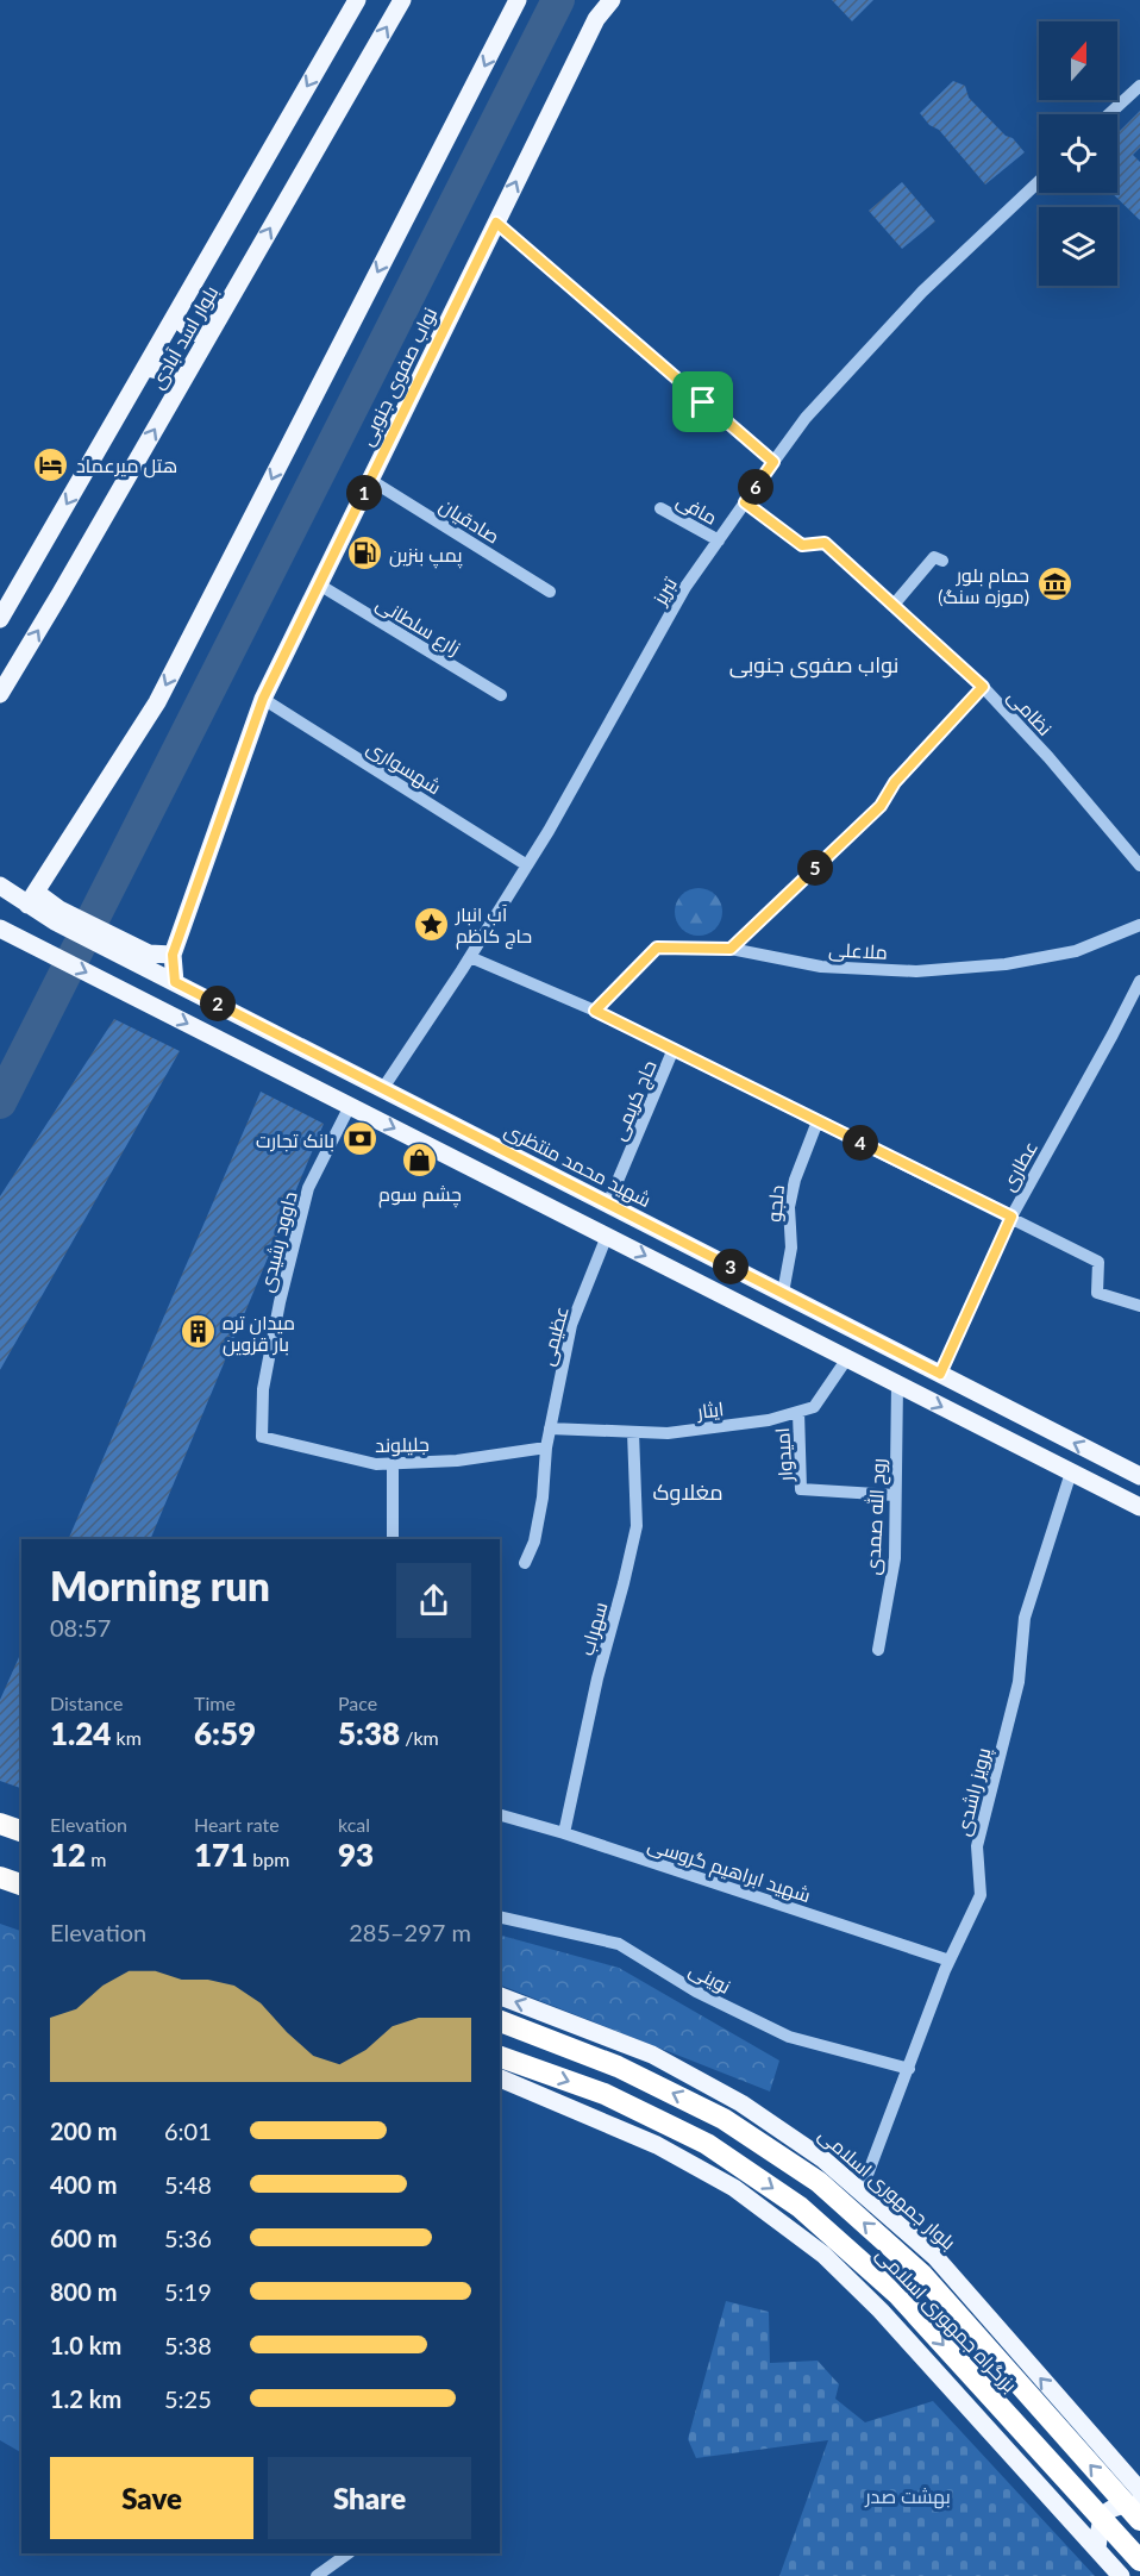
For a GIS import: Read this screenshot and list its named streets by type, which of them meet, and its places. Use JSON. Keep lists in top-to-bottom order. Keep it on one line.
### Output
{"streets":{"highway":["بزرگراه جمهوری اسلامی"],"main road":["بلوار اسد آبادی","نواب صفوی جنوبی","شهید محمد منتظری","بلوار جمهوری اسلامی"],"street":["مافی","صادقیان","تبریز","زارع سلطانی","نظامی","شهسواری","ملاعلی","حاج کریمی","عطاری","دلجو","داوود رشیدی","عظیمی","ایثار","جلیلوند","امیدوار","روح الله صمدی","سهراب","پرویز راشدی","شهید ابراهیم گروسی","نوینی"]},"crossings":[["نواب صفوی جنوبی","صادقیان"],["نواب صفوی جنوبی","زارع سلطانی"],["نواب صفوی جنوبی","شهسواری"],["نواب صفوی جنوبی","شهید محمد منتظری"],["مافی","تبریز"],["تبریز","نظامی"],["تبریز","شهسواری"],["تبریز","شهید محمد منتظری"],["حاج کریمی","شهید محمد منتظری"],["شهید محمد منتظری","عطاری"],["شهید محمد منتظری","دلجو"],["داوود رشیدی","جلیلوند"],["عظیمی","ایثار"],["عظیمی","جلیلوند"],["ایثار","امیدوار"],["ایثار","سهراب"],["امیدوار","روح الله صمدی"],["سهراب","شهید ابراهیم گروسی"],["پرویز راشدی","شهید ابراهیم گروسی"],["پرویز راشدی","نوینی"],["پرویز راشدی","بلوار جمهوری اسلامی"]],"districts":["نواب صفوی جنوبی","مغلاوک"],"parks":["بهشت صدر"],"places":{"hotel":["هتل میرعماد"],"fuel station":["پمپ بنزین"],"museum":["حمام بلور (موزه سنگ)"],"place":["آب انبار حاج کاظم"],"bank":["بانک تجارت"],"shop":["چشم سوم"],"building":["میدان تره بار قزوین"]},"north":"top","page":{"pins":["6","1","5","2","4","3"],"heading":["Morning run","08:57"],"stats":[["Distance","1.24 km"],["Time","6:59"],["Pace","5:38 /km"],["Elevation","12 m"],["Heart rate","171 bpm"],["kcal","93"]],"chart":["Elevation","285–297 m"],"list":[{"name":"200 m","note":"6:01"},{"name":"400 m","note":"5:48"},{"name":"600 m","note":"5:36"},{"name":"800 m","note":"5:19"},{"name":"1.0 km","note":"5:38"},{"name":"1.2 km","note":"5:25"}],"buttons":["Save","Share"]}}
